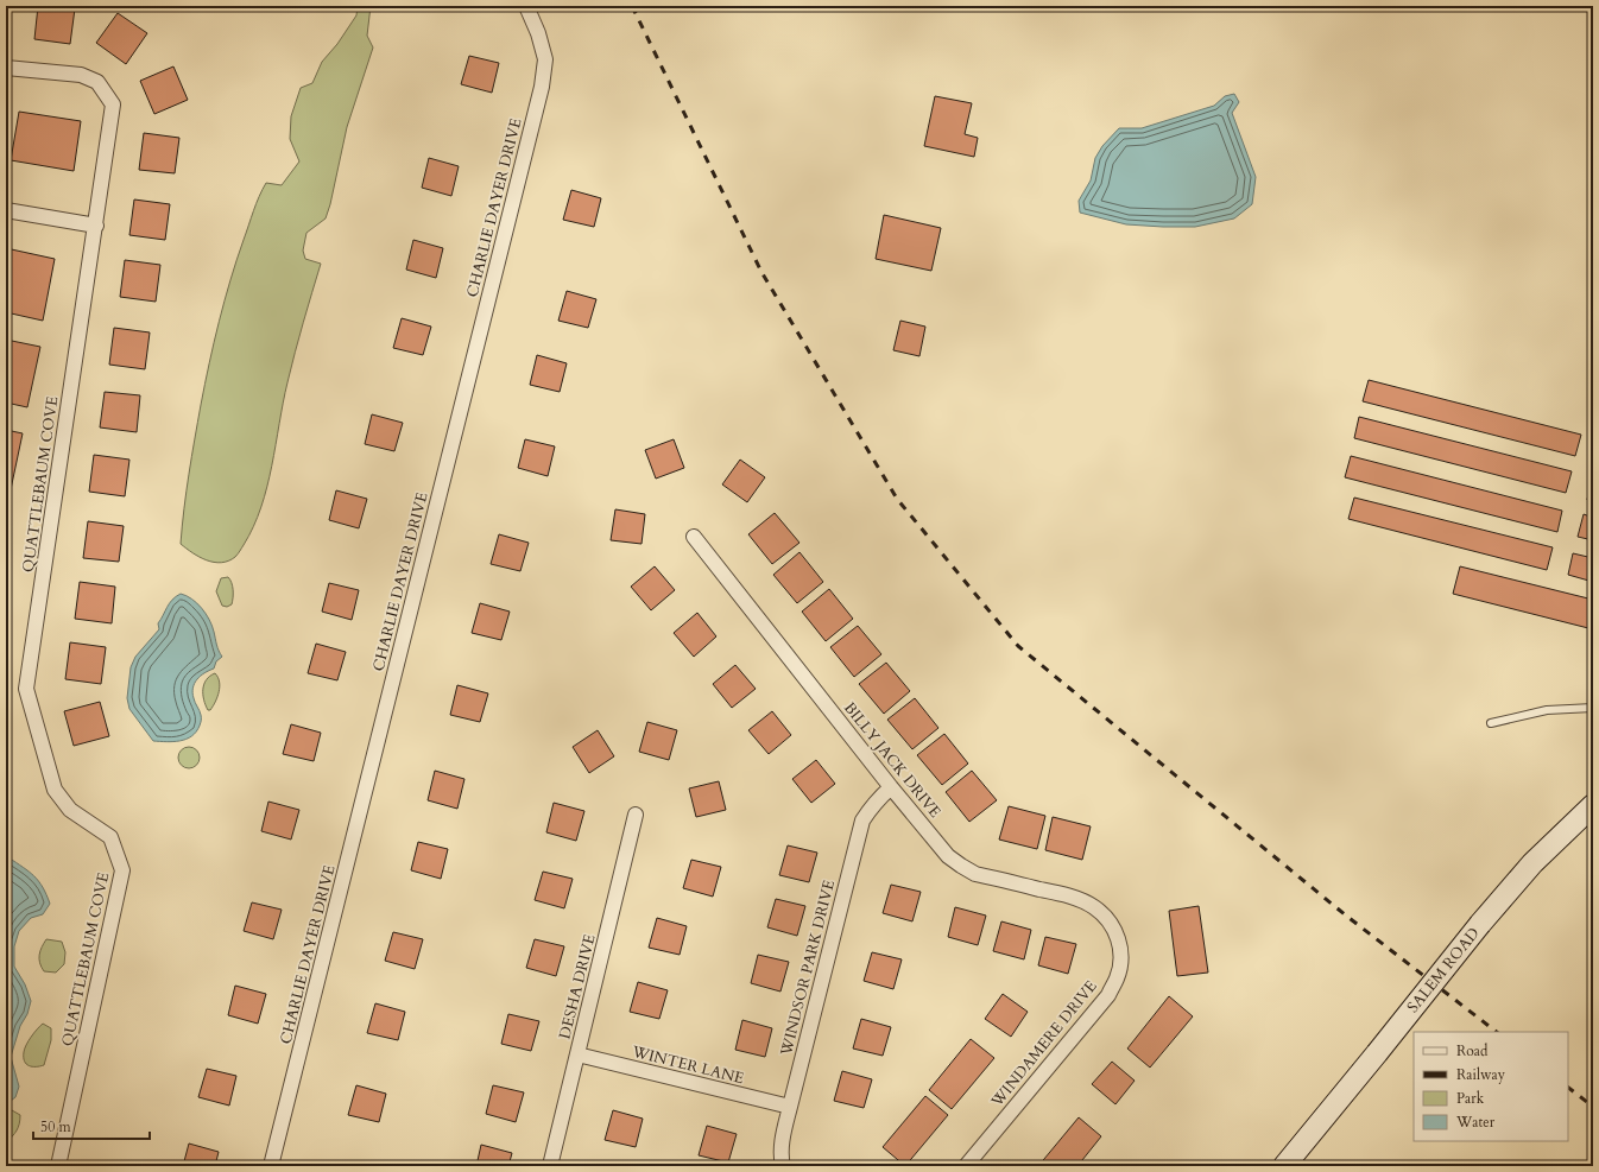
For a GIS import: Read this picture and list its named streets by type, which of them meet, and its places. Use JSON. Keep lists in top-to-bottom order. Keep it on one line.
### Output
{"streets":{"main road":["SALEM ROAD"],"street":["CHARLIE DAYER DRIVE","QUATTLEBAUM COVE","BILLY JACK DRIVE","WINDSOR PARK DRIVE","DESHA DRIVE","WINDAMERE DRIVE","WINTER LANE"]},"crossings":[["BILLY JACK DRIVE","WINDSOR PARK DRIVE"],["BILLY JACK DRIVE","WINDAMERE DRIVE"],["WINDSOR PARK DRIVE","WINTER LANE"],["DESHA DRIVE","WINTER LANE"]],"legend":["Road","Railway","Park","Water"],"scale_bar":"50 m"}
